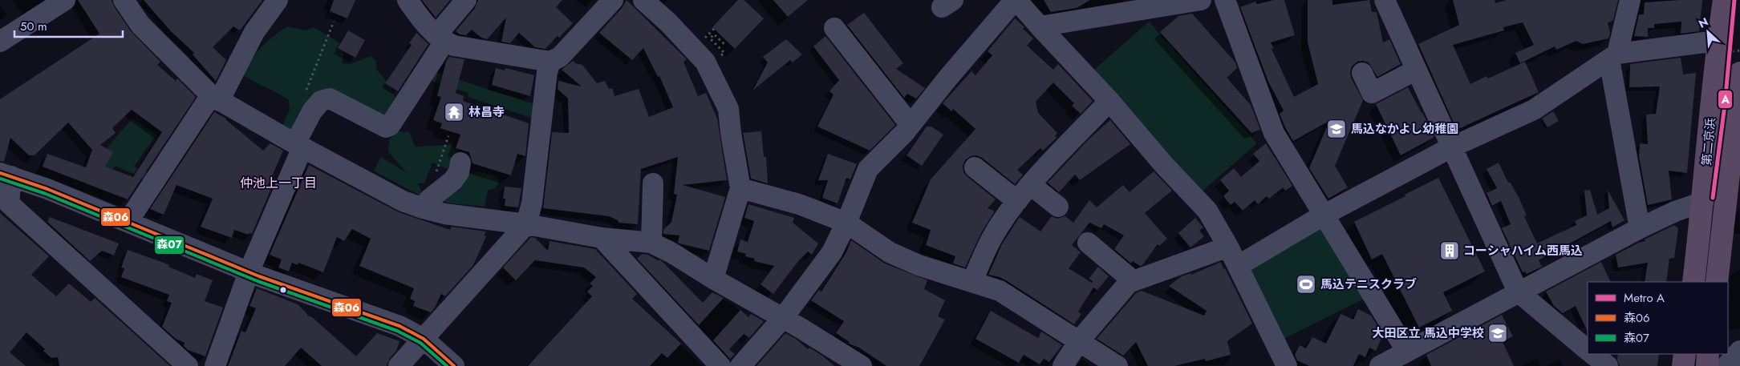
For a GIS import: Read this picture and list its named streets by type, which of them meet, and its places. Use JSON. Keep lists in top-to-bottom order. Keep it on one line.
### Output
{"streets":{"highway":["第二京浜"]},"districts":["仲池上一丁目"],"places":{"temple":["林昌寺"],"school or university":["馬込なかよし幼稚園","大田区立 馬込中学校"],"building":["コーシャハイム西馬込"],"sports":["馬込テニスクラブ"]},"lines":["metro line A","transit line 森06","transit line 森07"],"legend":["Metro A","森06","森07"],"scale_bar":"50 m","north":"top left"}
